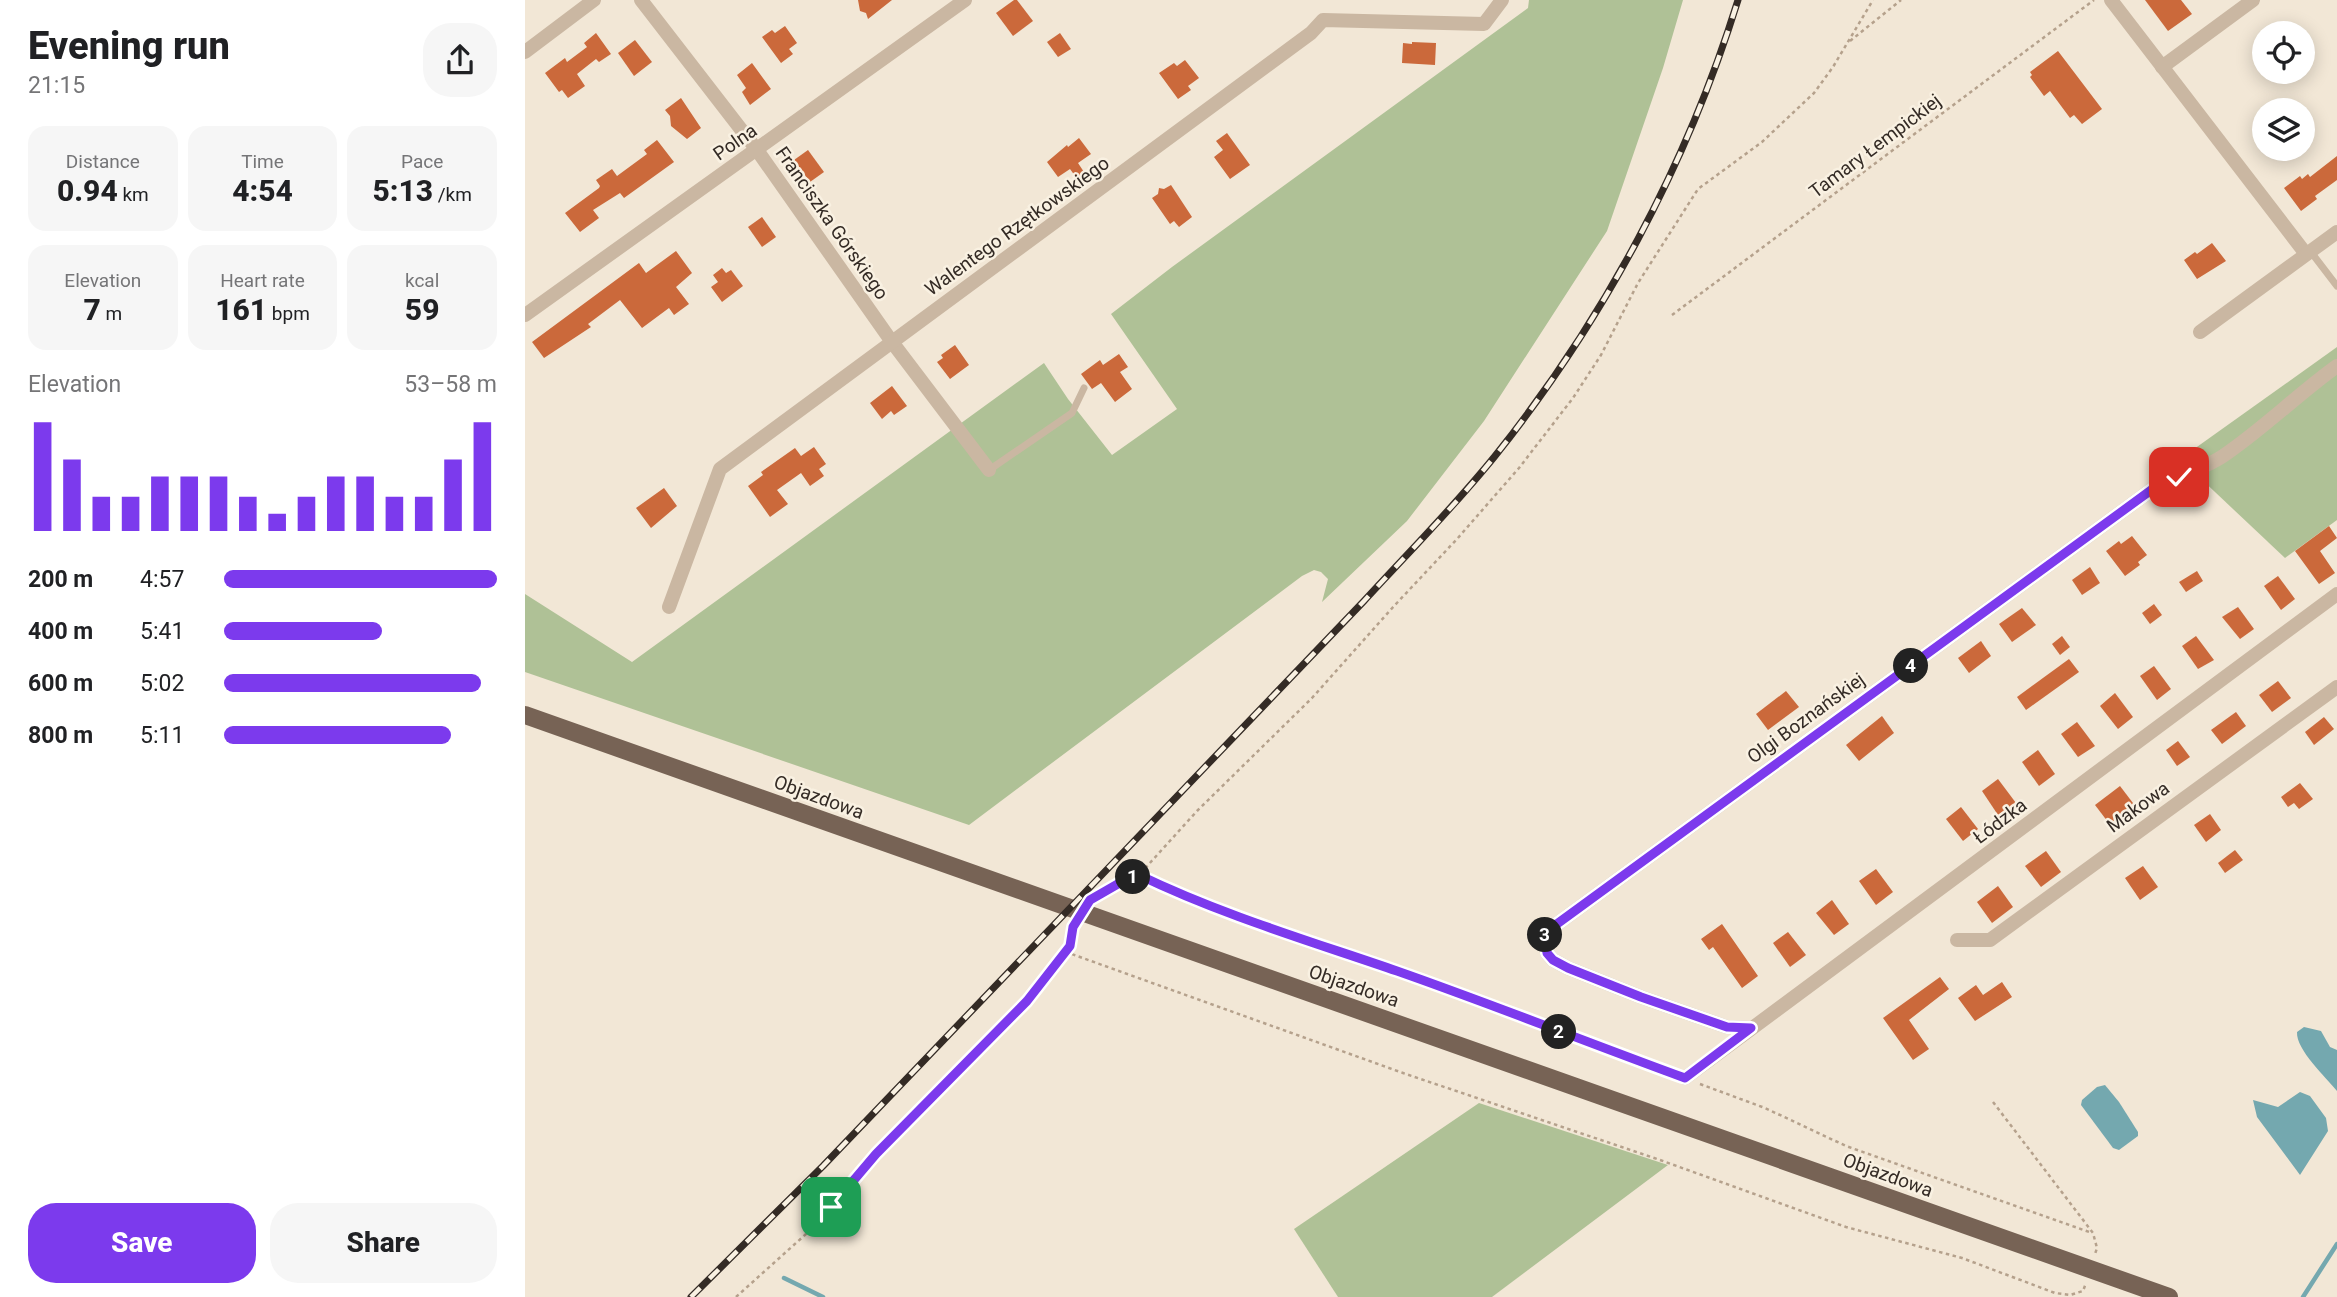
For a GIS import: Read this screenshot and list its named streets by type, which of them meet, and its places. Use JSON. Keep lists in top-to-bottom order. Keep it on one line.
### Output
{"streets":{"main road":["Objazdowa"],"street":["Polna","Franciszka Górskiego","Walentego Rzętkowskiego","Olgi Boznańskiej","Makowa","Łódzka"],"path":["Tamary Łempickiej"]},"crossings":[["Polna","Franciszka Górskiego"],["Franciszka Górskiego","Walentego Rzętkowskiego"],["Olgi Boznańskiej","Łódzka"]],"page":{"heading":["Evening run","21:15"],"stats":[["Distance","0.94 km"],["Time","4:54"],["Pace","5:13 /km"],["Elevation","7 m"],["Heart rate","161 bpm"],["kcal","59"]],"chart":["Elevation","53–58 m"],"list":[{"name":"200 m","note":"4:57"},{"name":"400 m","note":"5:41"},{"name":"600 m","note":"5:02"},{"name":"800 m","note":"5:11"}],"pins":["4","1","3","2"],"buttons":["Save","Share"]}}
